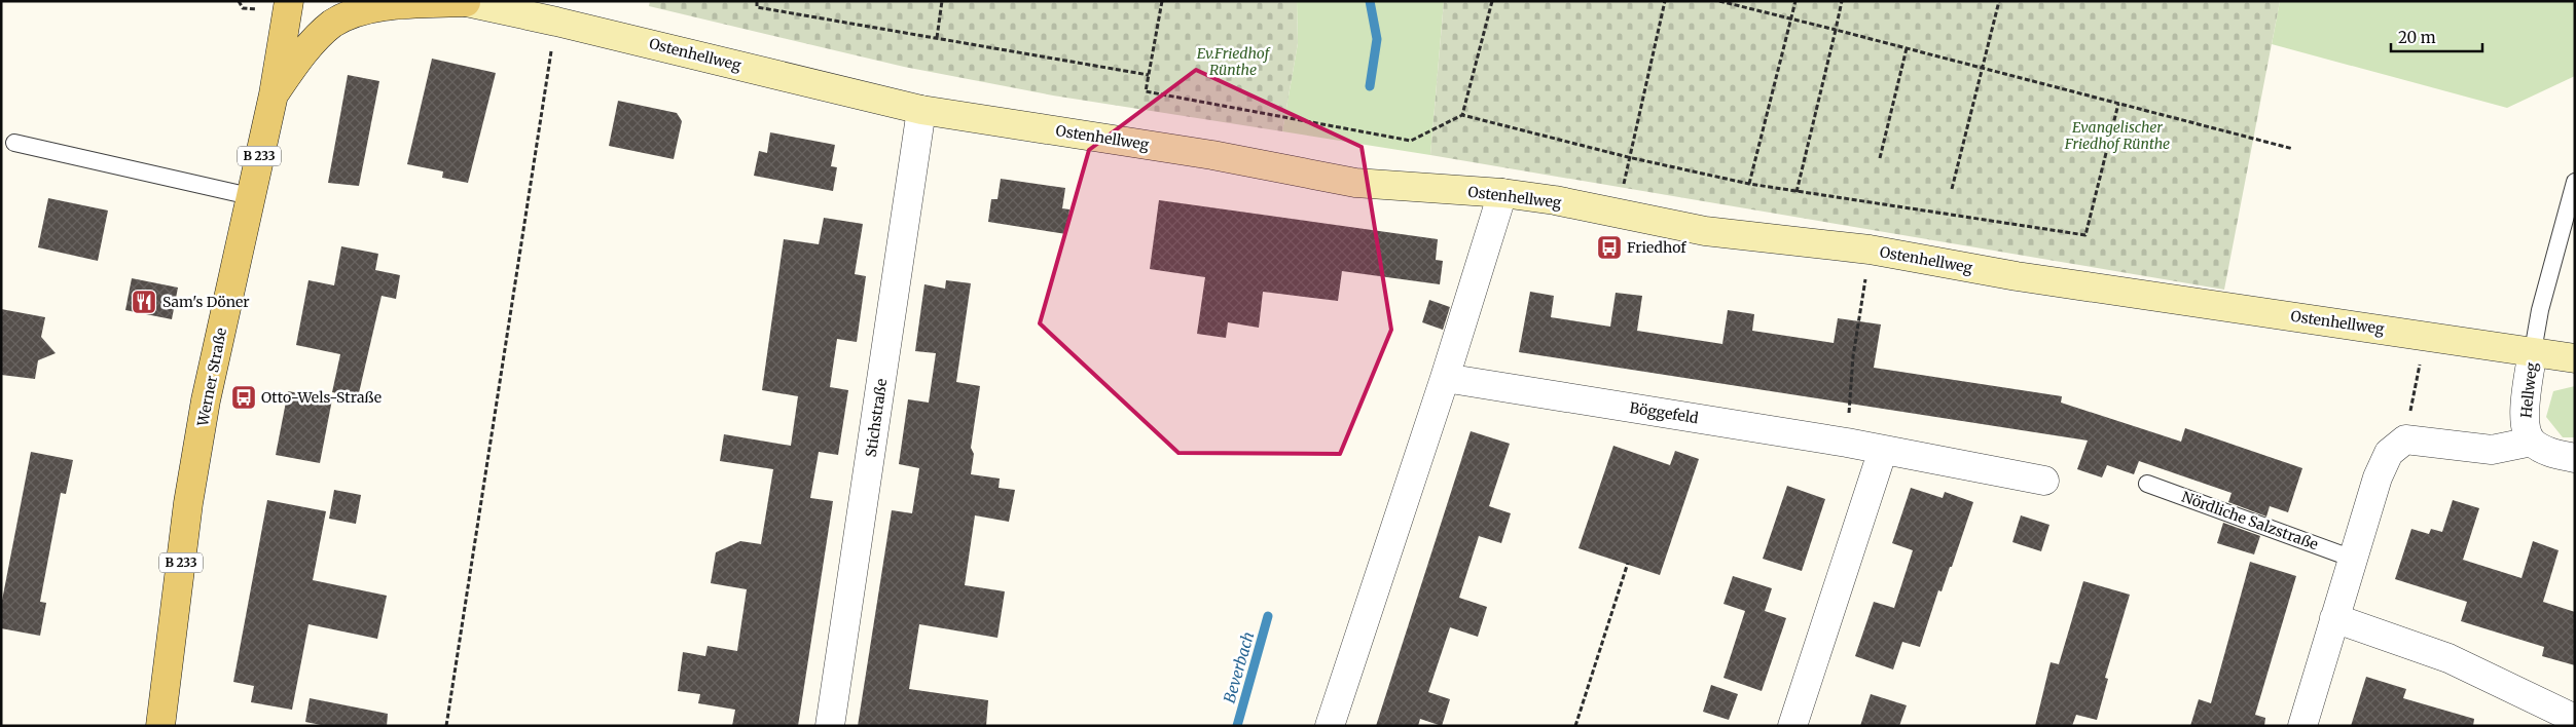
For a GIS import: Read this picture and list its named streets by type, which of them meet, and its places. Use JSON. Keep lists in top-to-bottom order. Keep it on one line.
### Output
{"streets":{"main road":["Ostenhellweg","B 233","Werner Straße"],"street":["Hellweg","Böggefeld","Stichstraße"],"lane":["Nördliche Salzstraße"]},"crossings":[["Ostenhellweg","Hellweg"],["Ostenhellweg","Stichstraße"]],"water":["Beverbach"],"parks":["Ev.Friedhof Rünthe","Evangelischer Friedhof Rünthe"],"places":{"bus stop":["Friedhof","Otto-Wels-Straße"],"restaurant":["Sam's Döner"]},"scale_bar":"20 m"}
